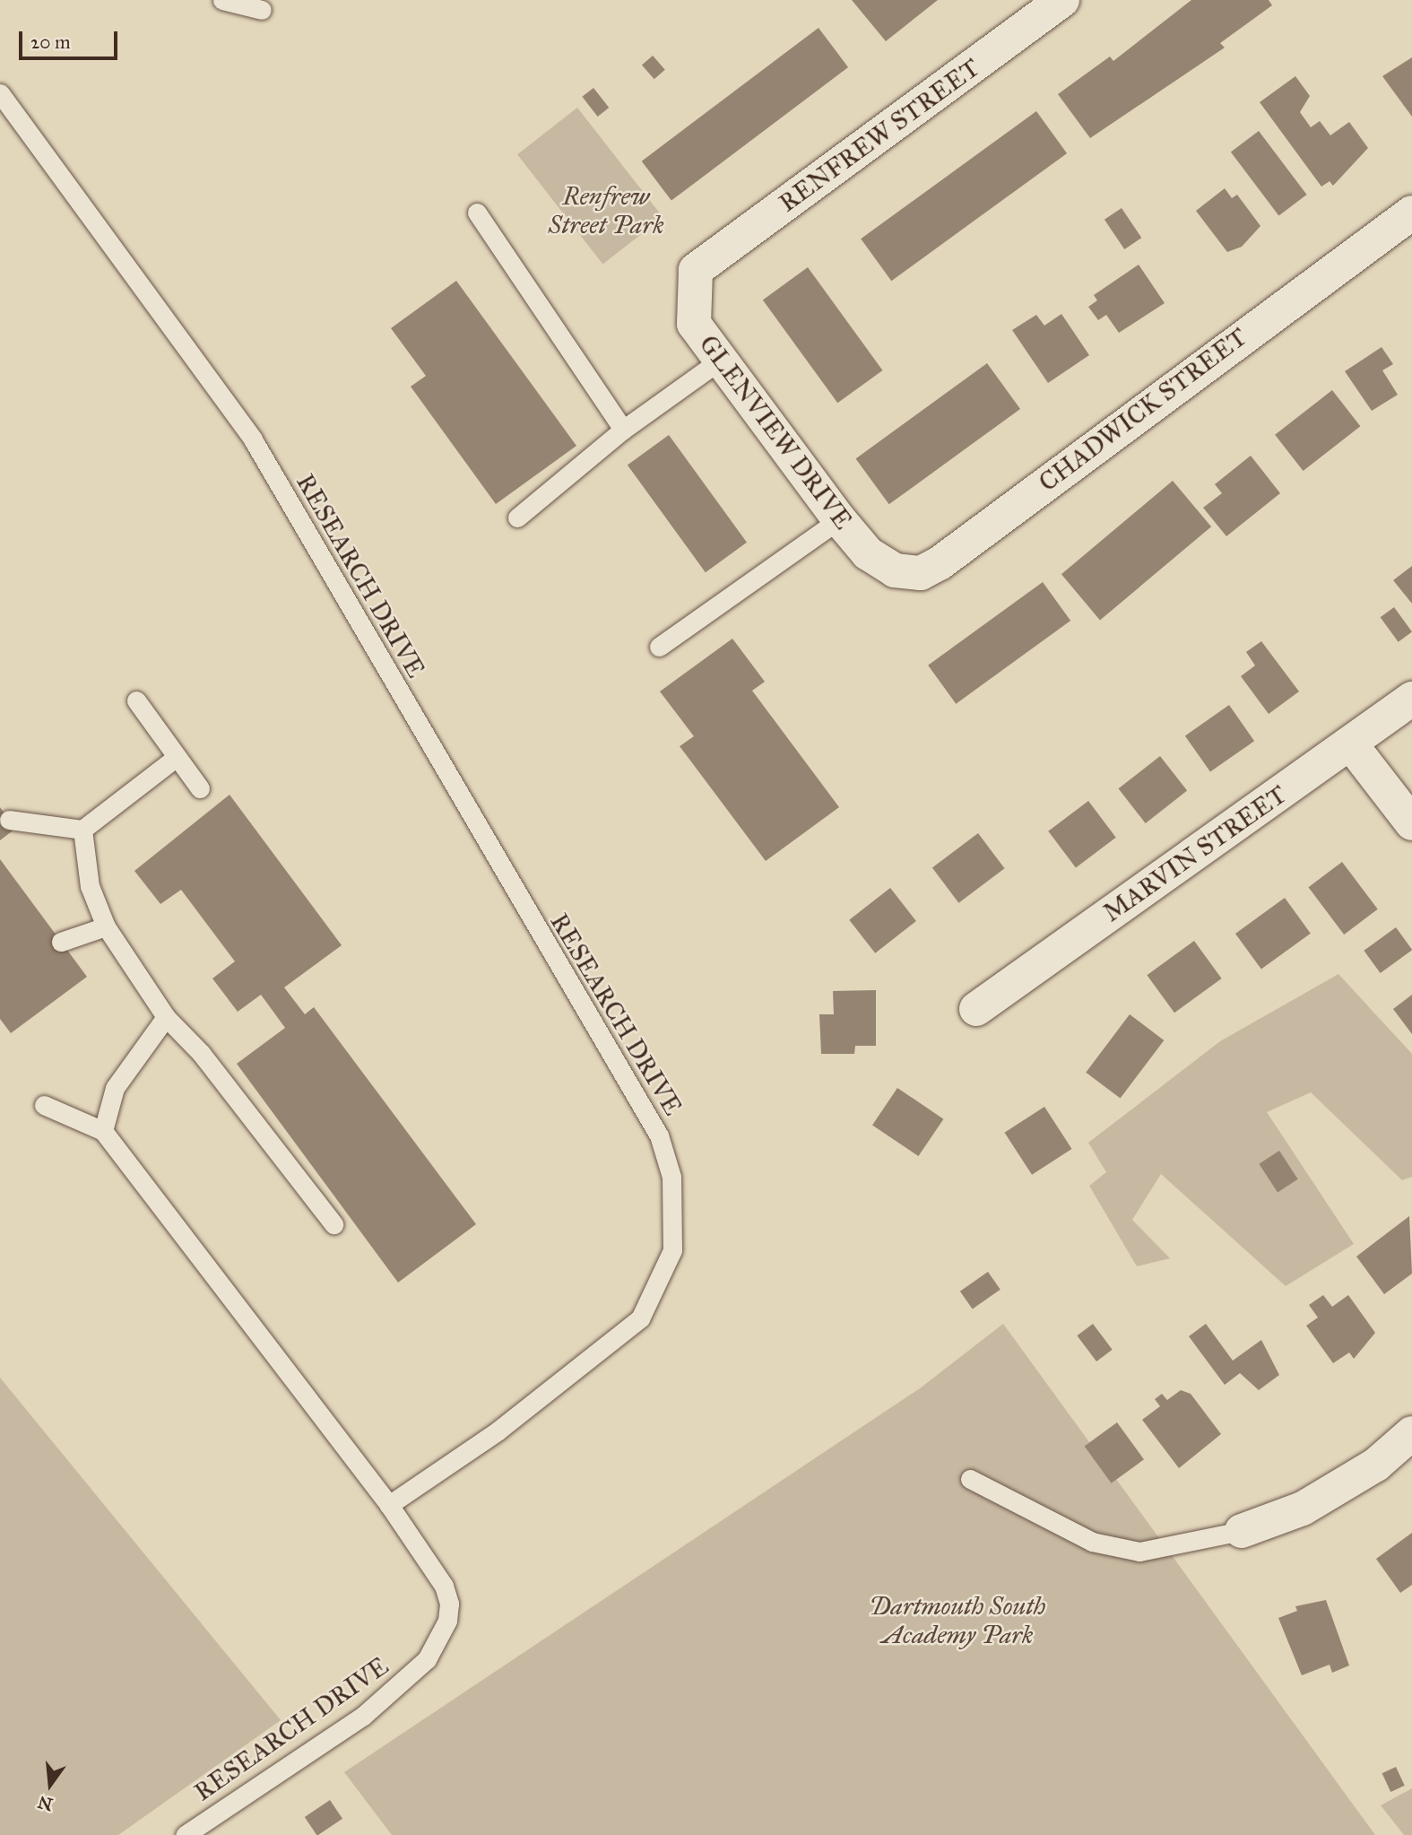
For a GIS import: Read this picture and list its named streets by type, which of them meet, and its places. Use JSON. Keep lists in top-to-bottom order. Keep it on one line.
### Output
{"streets":{"street":["RENFREW STREET","CHADWICK STREET","GLENVIEW DRIVE","MARVIN STREET"],"lane":["RESEARCH DRIVE"]},"crossings":[["RENFREW STREET","GLENVIEW DRIVE"],["CHADWICK STREET","GLENVIEW DRIVE"]],"parks":["Renfrew Street Park","Dartmouth South Academy Park"],"scale_bar":"20 m","north":"bottom"}
